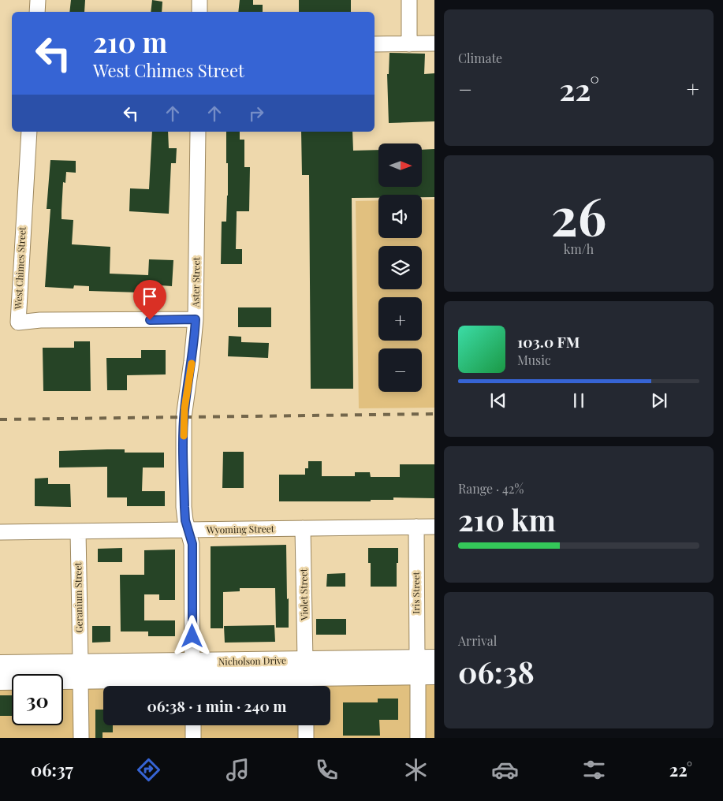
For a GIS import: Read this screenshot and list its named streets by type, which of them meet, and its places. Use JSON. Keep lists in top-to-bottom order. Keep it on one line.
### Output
{"streets":{"main road":["Nicholson Drive"],"street":["West Chimes Street","Aster Street","Wyoming Street","Iris Street","Violet Street","Geranium Street"]},"crossings":[["West Chimes Street","Aster Street"],["Aster Street","Wyoming Street"],["Aster Street","Nicholson Drive"],["Wyoming Street","Iris Street"],["Wyoming Street","Violet Street"],["Wyoming Street","Geranium Street"],["Iris Street","Nicholson Drive"],["Violet Street","Nicholson Drive"],["Geranium Street","Nicholson Drive"]],"north":"right","page":{"tile":["Climate",["26","km/h"],["Range · 42%","210 km"],["Arrival","06:38"]],"turn":["210 m","West Chimes Street"],"heat":["−","22°","+"],"map_buttons":["+","−"],"song":["103.0 FM","Music"],"limit":"30","trip":"06:38 · 1 min · 240 m","tabs":["06:37","22°"]}}
